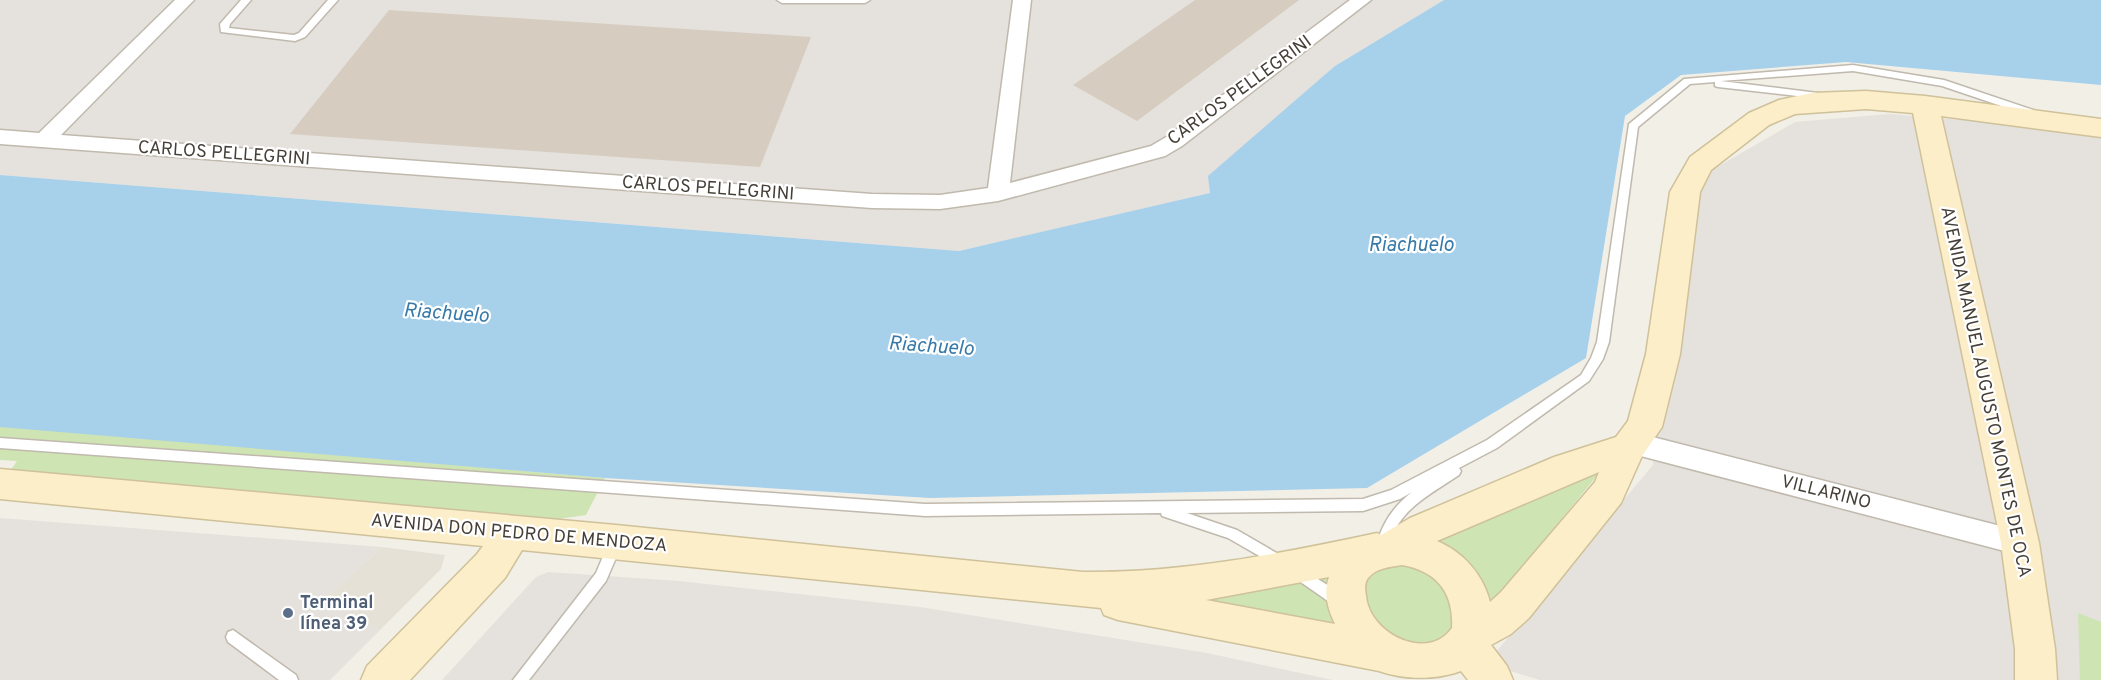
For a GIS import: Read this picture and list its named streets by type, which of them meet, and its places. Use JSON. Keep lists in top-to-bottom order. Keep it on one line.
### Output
{"streets":{"main road":["AVENIDA MANUEL AUGUSTO MONTES DE OCA","AVENIDA DON PEDRO DE MENDOZA"],"street":["CARLOS PELLEGRINI","VILLARINO"]},"crossings":[["AVENIDA MANUEL AUGUSTO MONTES DE OCA","VILLARINO"],["VILLARINO","AVENIDA DON PEDRO DE MENDOZA"]],"water":["Riachuelo"],"places":["Terminal línea 39"]}
